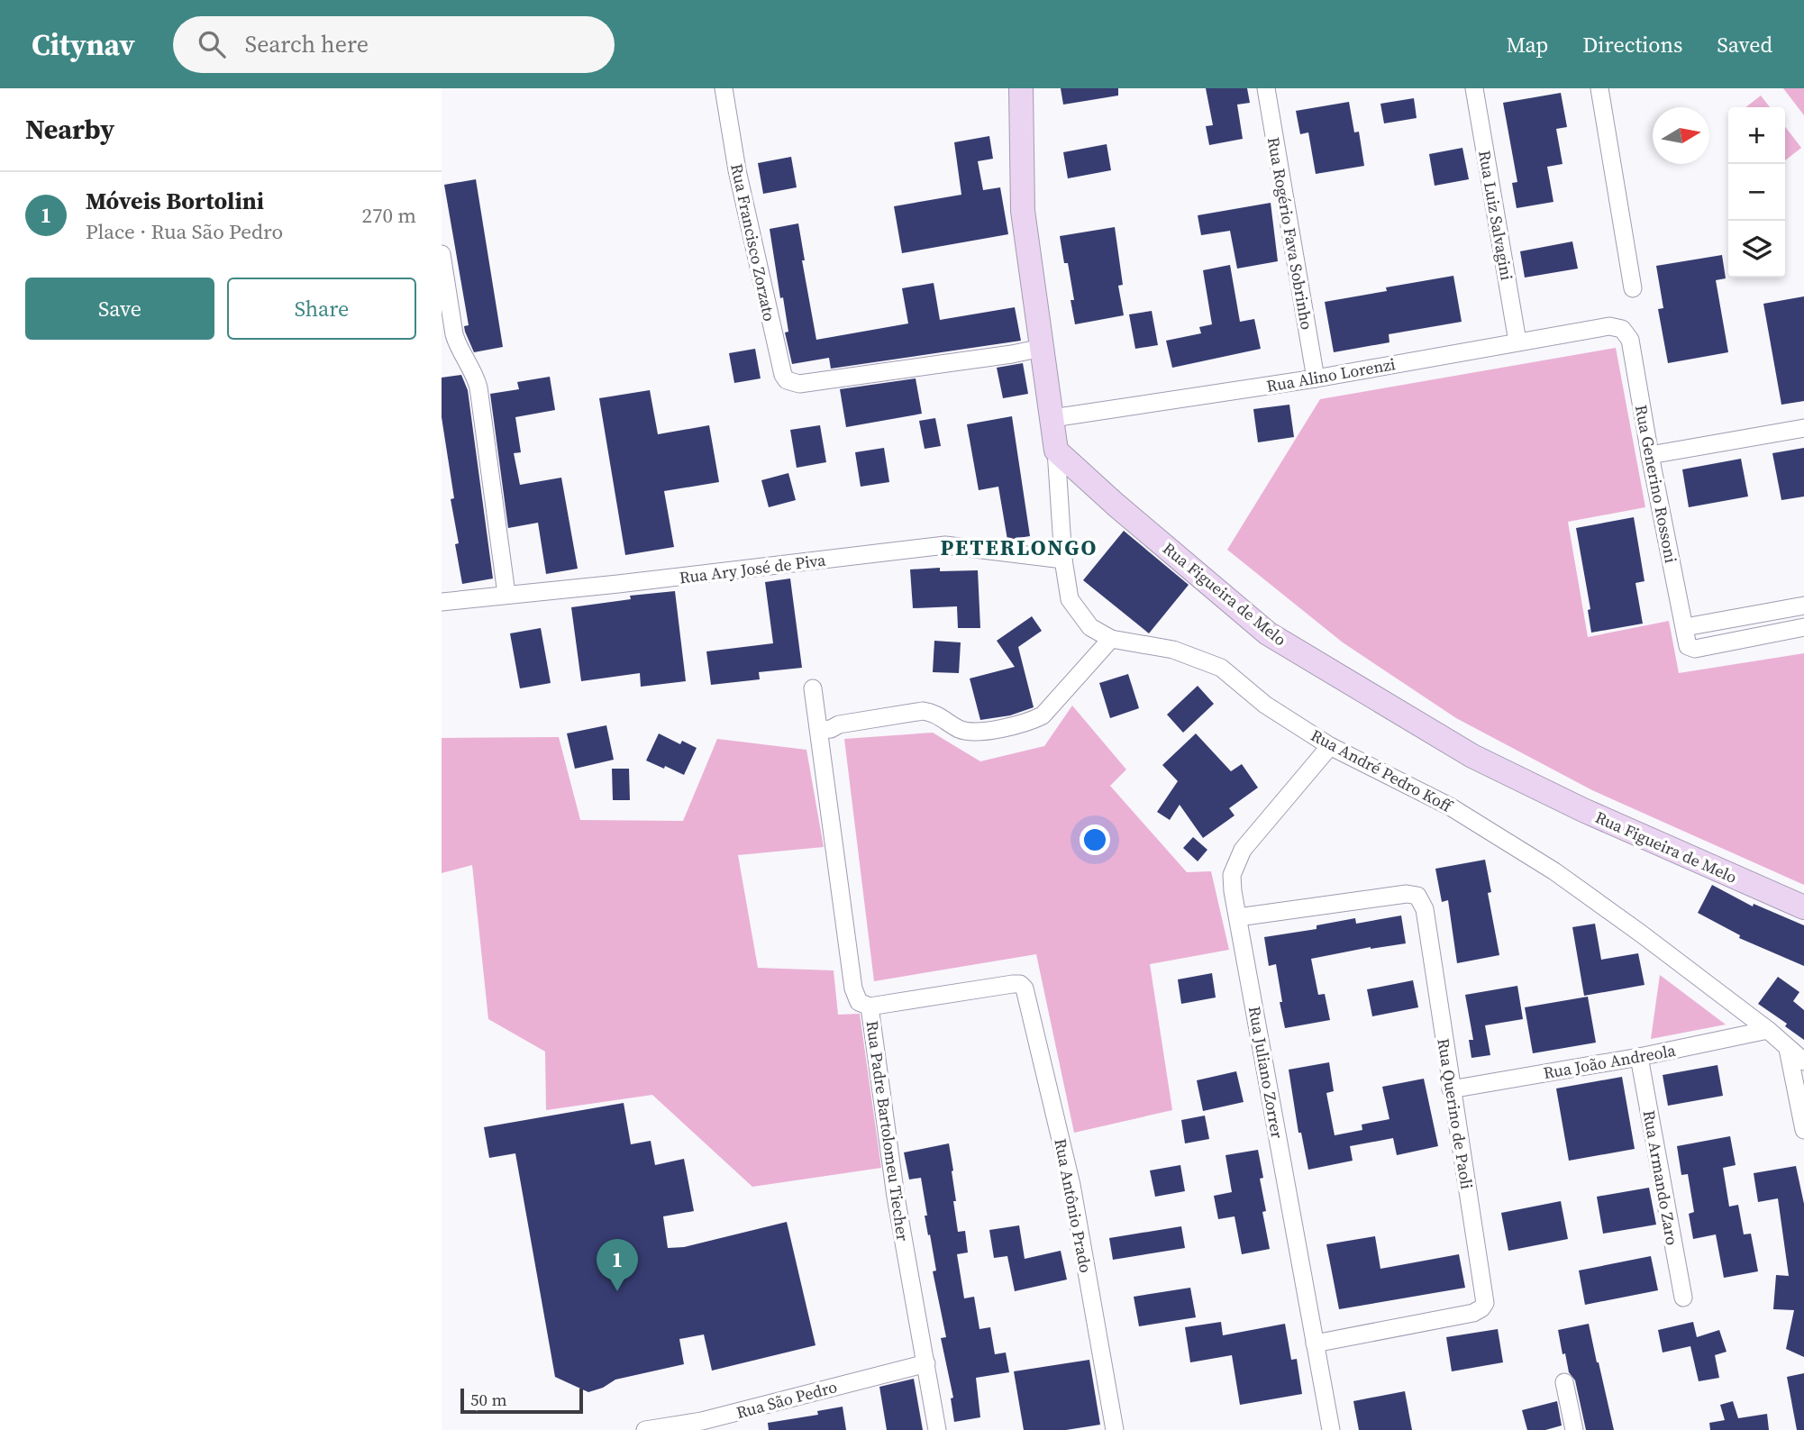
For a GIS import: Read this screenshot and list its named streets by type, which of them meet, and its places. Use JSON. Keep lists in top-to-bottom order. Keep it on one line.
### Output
{"streets":{"main road":["Rua Figueira de Melo"],"street":["Rua Luiz Salvagini","Rua Rogério Fava Sobrinho","Rua Francisco Zorzato","Rua Alino Lorenzi","Rua Generino Rossoni","Rua Ary José de Piva","Rua André Pedro Koff","Rua João Andreola","Rua Juliano Zorrer","Rua Querino de Paoli","Rua Padre Bartolomeu Tiecher","Rua Armando Zaro","Rua Antônio Prado","Rua São Pedro"]},"crossings":[["Rua Luiz Salvagini","Rua Alino Lorenzi"],["Rua Rogério Fava Sobrinho","Rua Alino Lorenzi"],["Rua Alino Lorenzi","Rua Generino Rossoni"],["Rua Ary José de Piva","Rua André Pedro Koff"],["Rua Figueira de Melo","Rua André Pedro Koff"],["Rua André Pedro Koff","Rua João Andreola"],["Rua André Pedro Koff","Rua Juliano Zorrer"],["Rua João Andreola","Rua Querino de Paoli"],["Rua João Andreola","Rua Armando Zaro"],["Rua Juliano Zorrer","Rua Querino de Paoli"],["Rua Padre Bartolomeu Tiecher","Rua Antônio Prado"],["Rua Padre Bartolomeu Tiecher","Rua São Pedro"]],"districts":["PETERLONGO"],"scale_bar":"50 m","north":"right","page":{"header":"Citynav","search":"Search here","nav":["Map","Directions","Saved"],"heading":"Nearby","map_buttons":["+","−"],"list":[{"mark":"1","name":"Móveis Bortolini","note":"Place · Rua São Pedro","value":"270 m"}],"buttons":["Save","Share"],"pins":"1","scale":"50 m"}}
